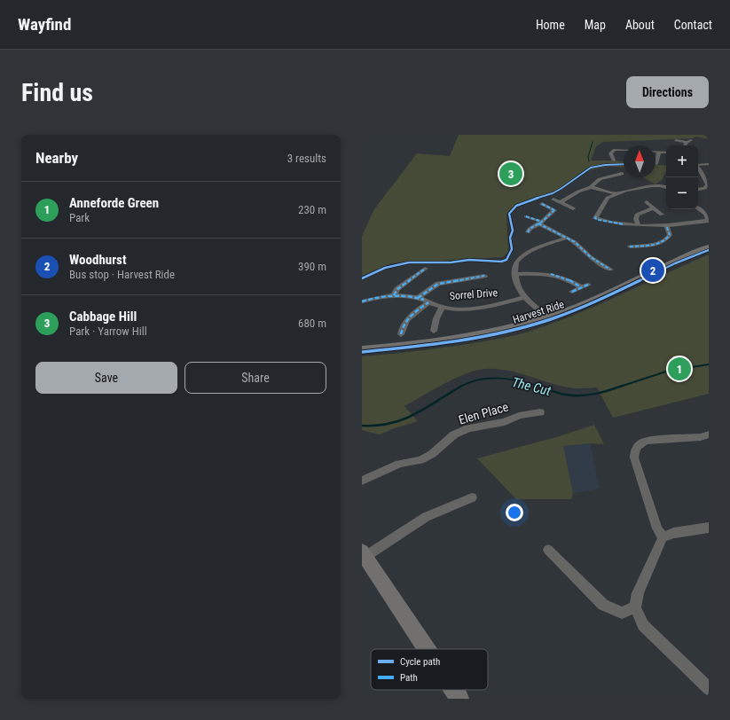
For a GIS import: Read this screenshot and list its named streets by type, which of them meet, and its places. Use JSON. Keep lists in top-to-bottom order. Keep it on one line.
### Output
{"streets":{"street":["Sorrel Drive","Harvest Ride","Elen Place"]},"water":["The Cut"],"legend":["Cycle path","Path"],"north":"top","page":{"header":"Wayfind","nav":["Home","Map","About","Contact"],"buttons":["Directions",["Save","Share"]],"title":"Find us","heading":["Nearby","3 results"],"map_buttons":["+","−"],"pins":["3","2","1"],"list":[{"mark":"1","name":"Anneforde Green","note":"Park","value":"230 m"},{"mark":"2","name":"Woodhurst","note":"Bus stop · Harvest Ride","value":"390 m"},{"mark":"3","name":"Cabbage Hill","note":"Park · Yarrow Hill","value":"680 m"}]}}
